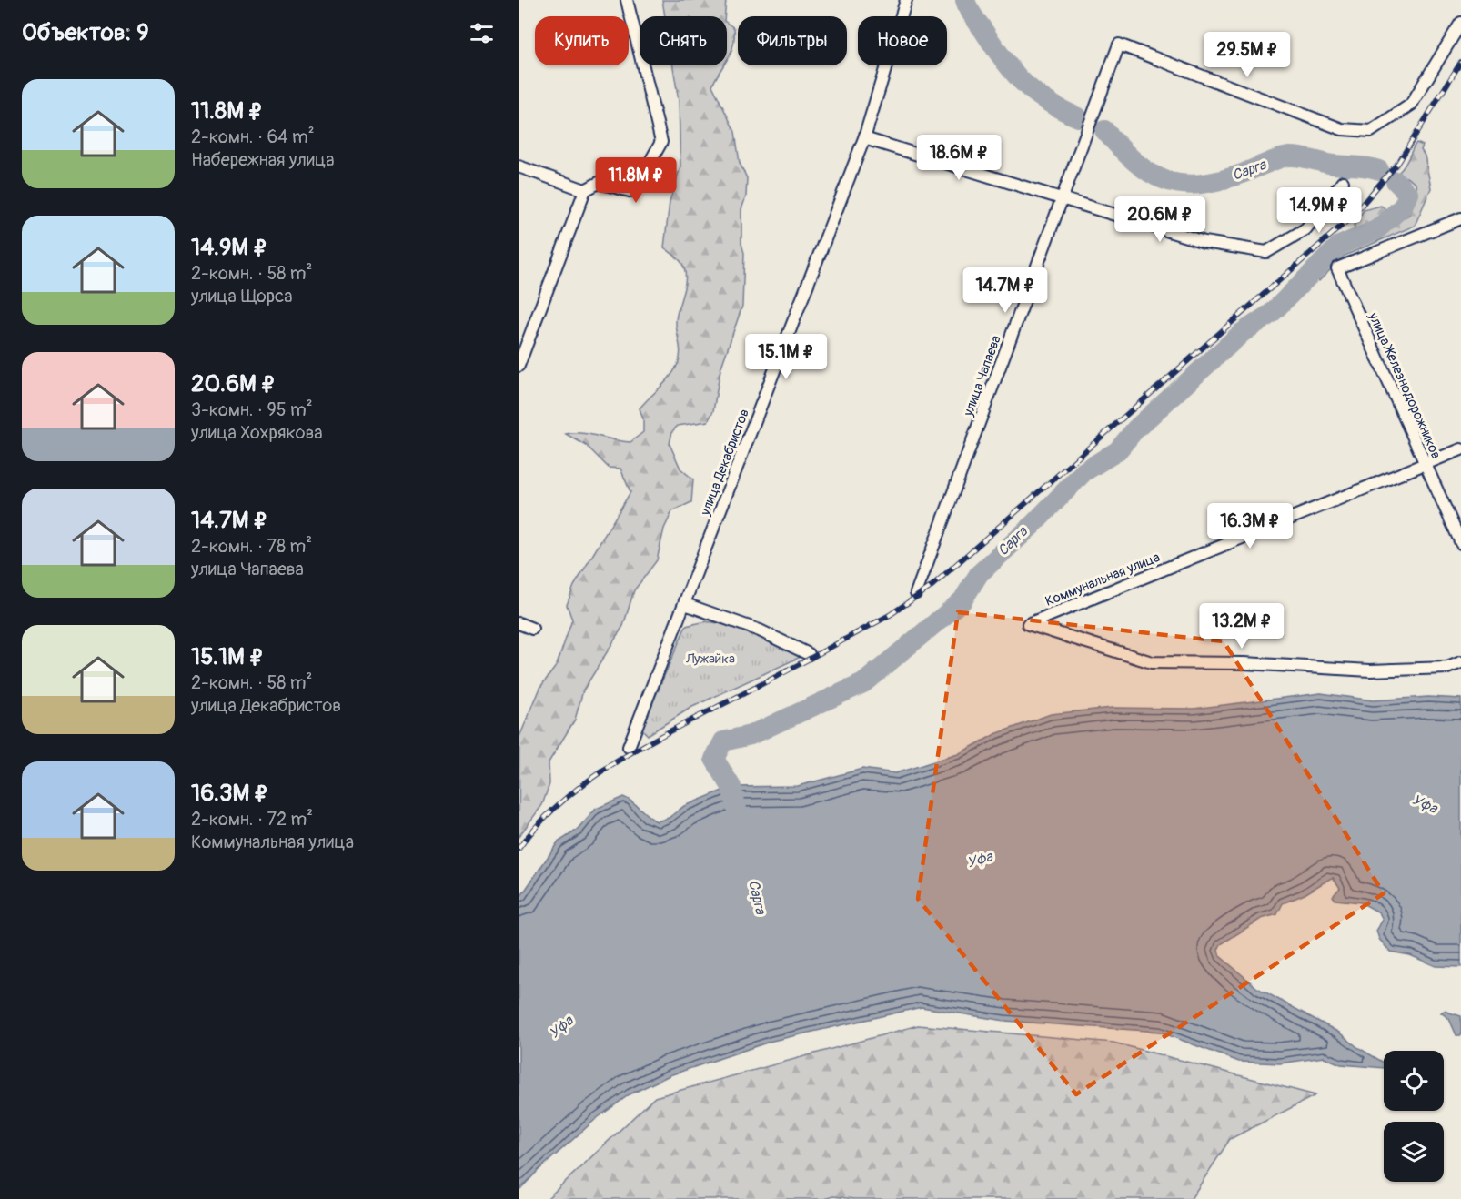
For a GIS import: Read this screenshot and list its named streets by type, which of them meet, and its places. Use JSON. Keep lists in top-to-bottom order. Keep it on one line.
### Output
{"streets":{"street":["улица Чапаева","улица Железнодорожников","улица Декабристов","Коммунальная улица"]},"crossings":[["улица Железнодорожников","Коммунальная улица"]],"water":["Сарга","Уфа"],"parks":["Лужайка"],"page":{"heading":"Объектов: 9","chip":["Купить","Снять","Фильтры","Новое"],"price":["29.5M ₽","18.6M ₽","11.8M ₽","14.9M ₽","20.6M ₽","14.7M ₽","15.1M ₽","16.3M ₽","13.2M ₽"],"list":[{"name":"11.8M ₽","note":"2-комн. · 64 m² · Набережная улица"},{"name":"14.9M ₽","note":"2-комн. · 58 m² · улица Щорса"},{"name":"20.6M ₽","note":"3-комн. · 95 m² · улица Хохрякова"},{"name":"14.7M ₽","note":"2-комн. · 78 m² · улица Чапаева"},{"name":"15.1M ₽","note":"2-комн. · 58 m² · улица Декабристов"},{"name":"16.3M ₽","note":"2-комн. · 72 m² · Коммунальная улица"}]}}
